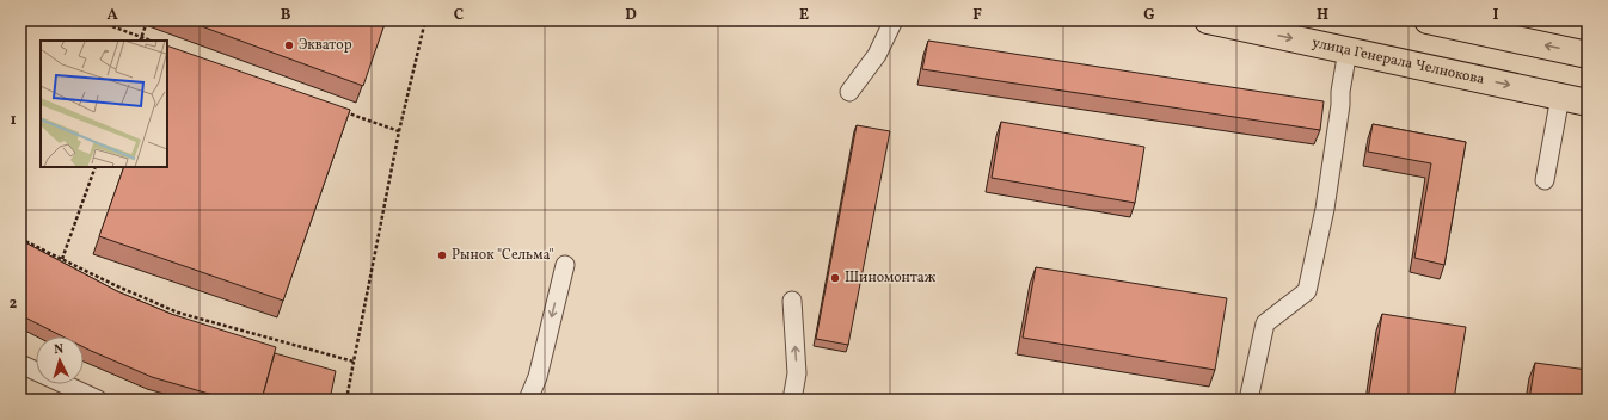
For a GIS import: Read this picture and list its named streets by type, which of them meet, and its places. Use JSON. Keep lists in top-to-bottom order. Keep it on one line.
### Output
{"streets":{"main road":["улица Генерала Челнокова"]},"places":["Экватор","Рынок \"Сельма\"","Шиномонтаж"],"north":"top","grid":{"columns":["A","B","C","D","E","F","G","H","I"],"rows":["1","2"]}}
